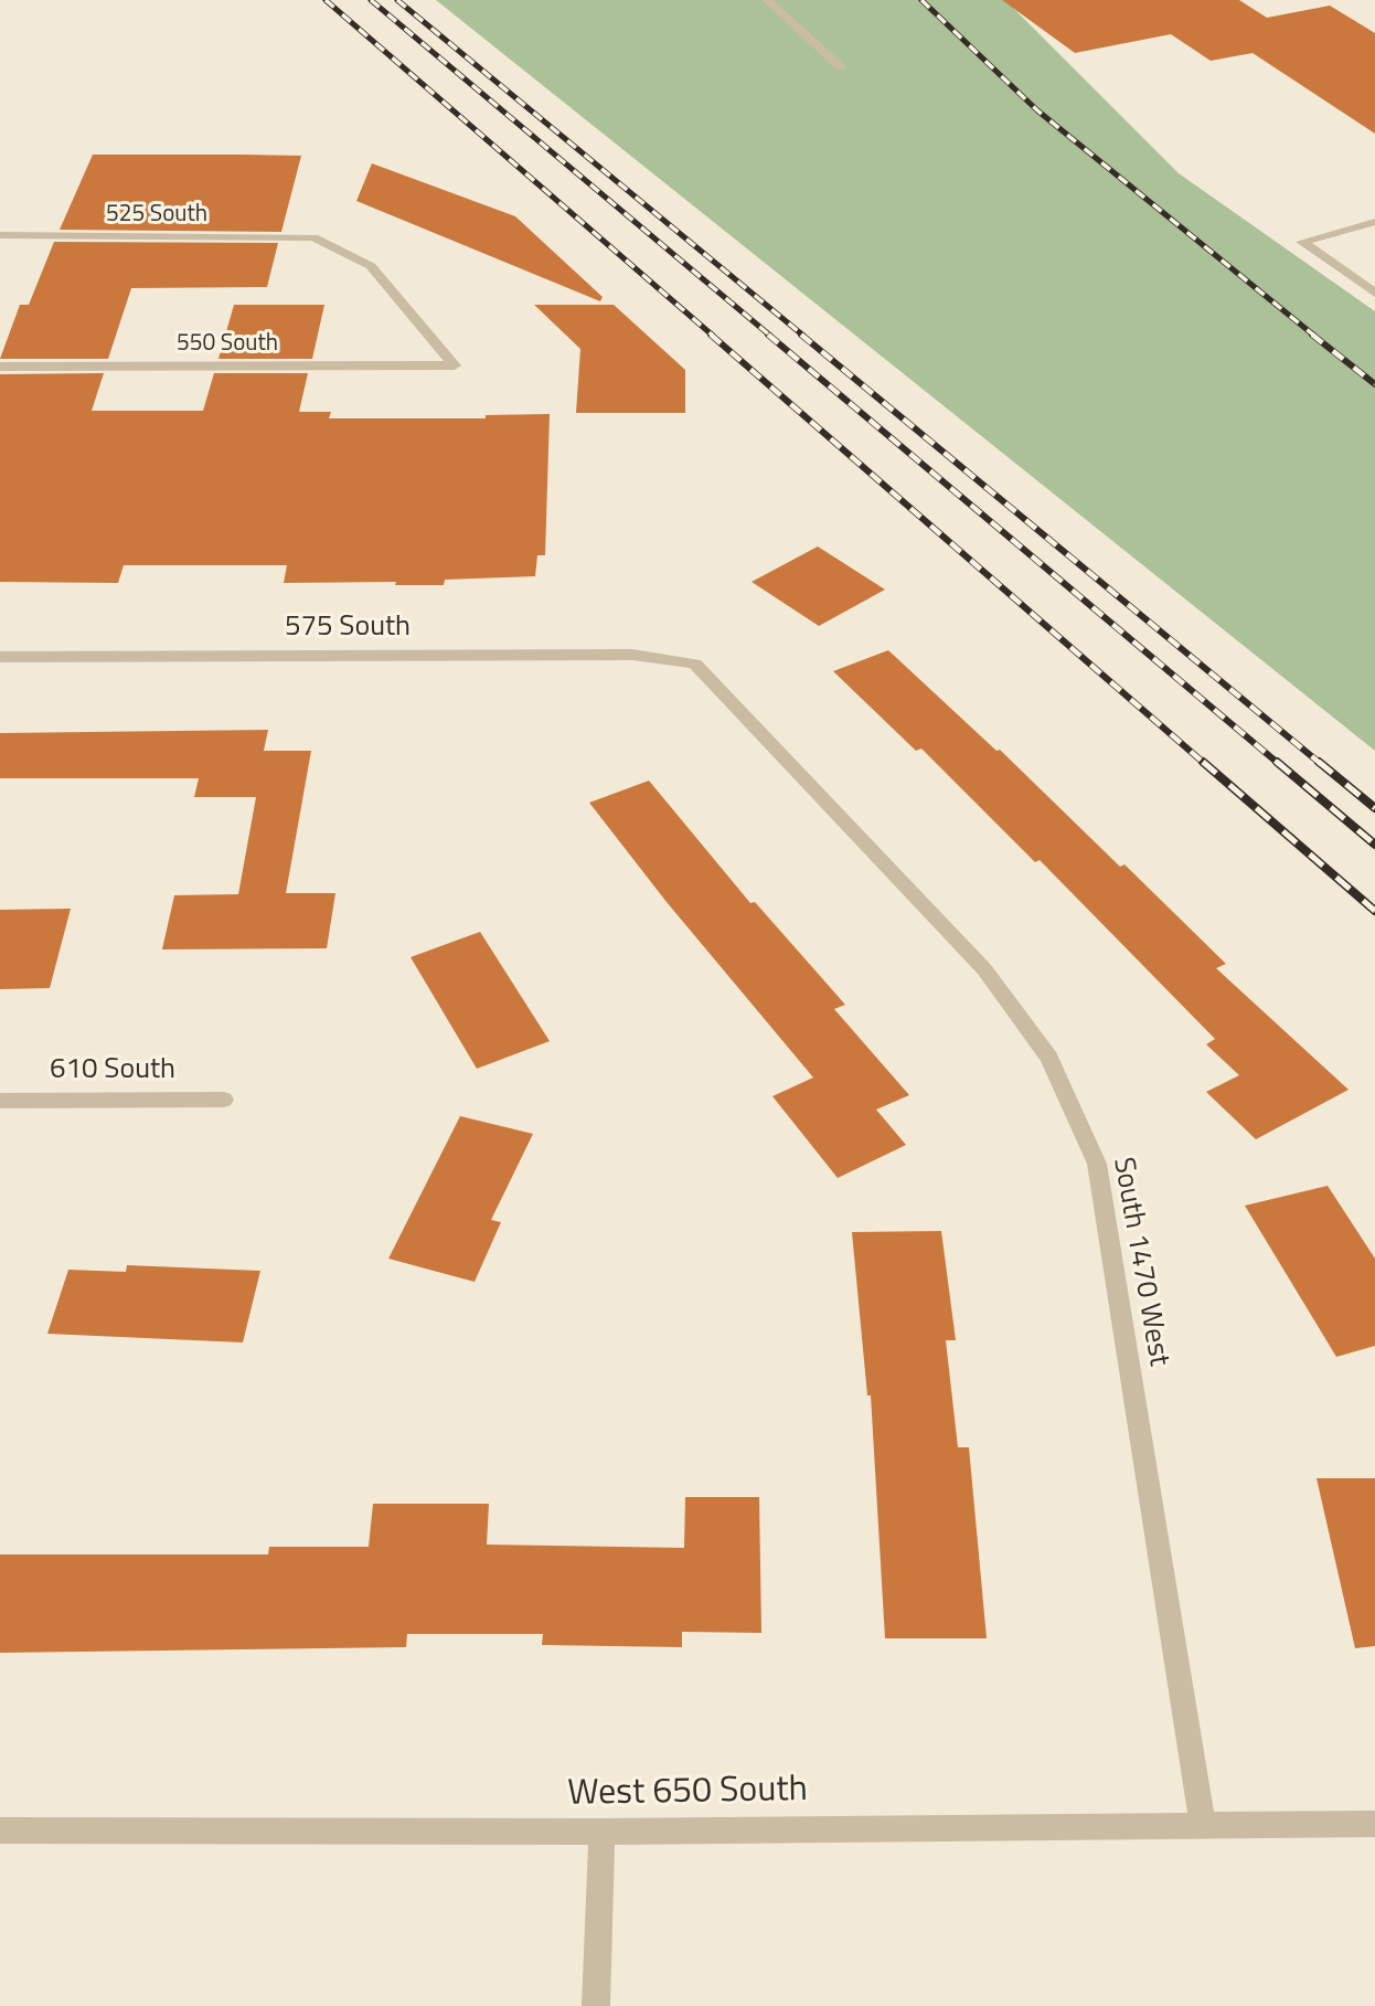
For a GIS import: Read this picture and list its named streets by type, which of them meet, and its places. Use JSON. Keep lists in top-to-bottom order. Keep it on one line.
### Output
{"streets":{"street":["525 South","550 South","575 South","610 South","South 1470 West","West 650 South"]},"crossings":[["525 South","550 South"],["575 South","South 1470 West"],["South 1470 West","West 650 South"]]}
